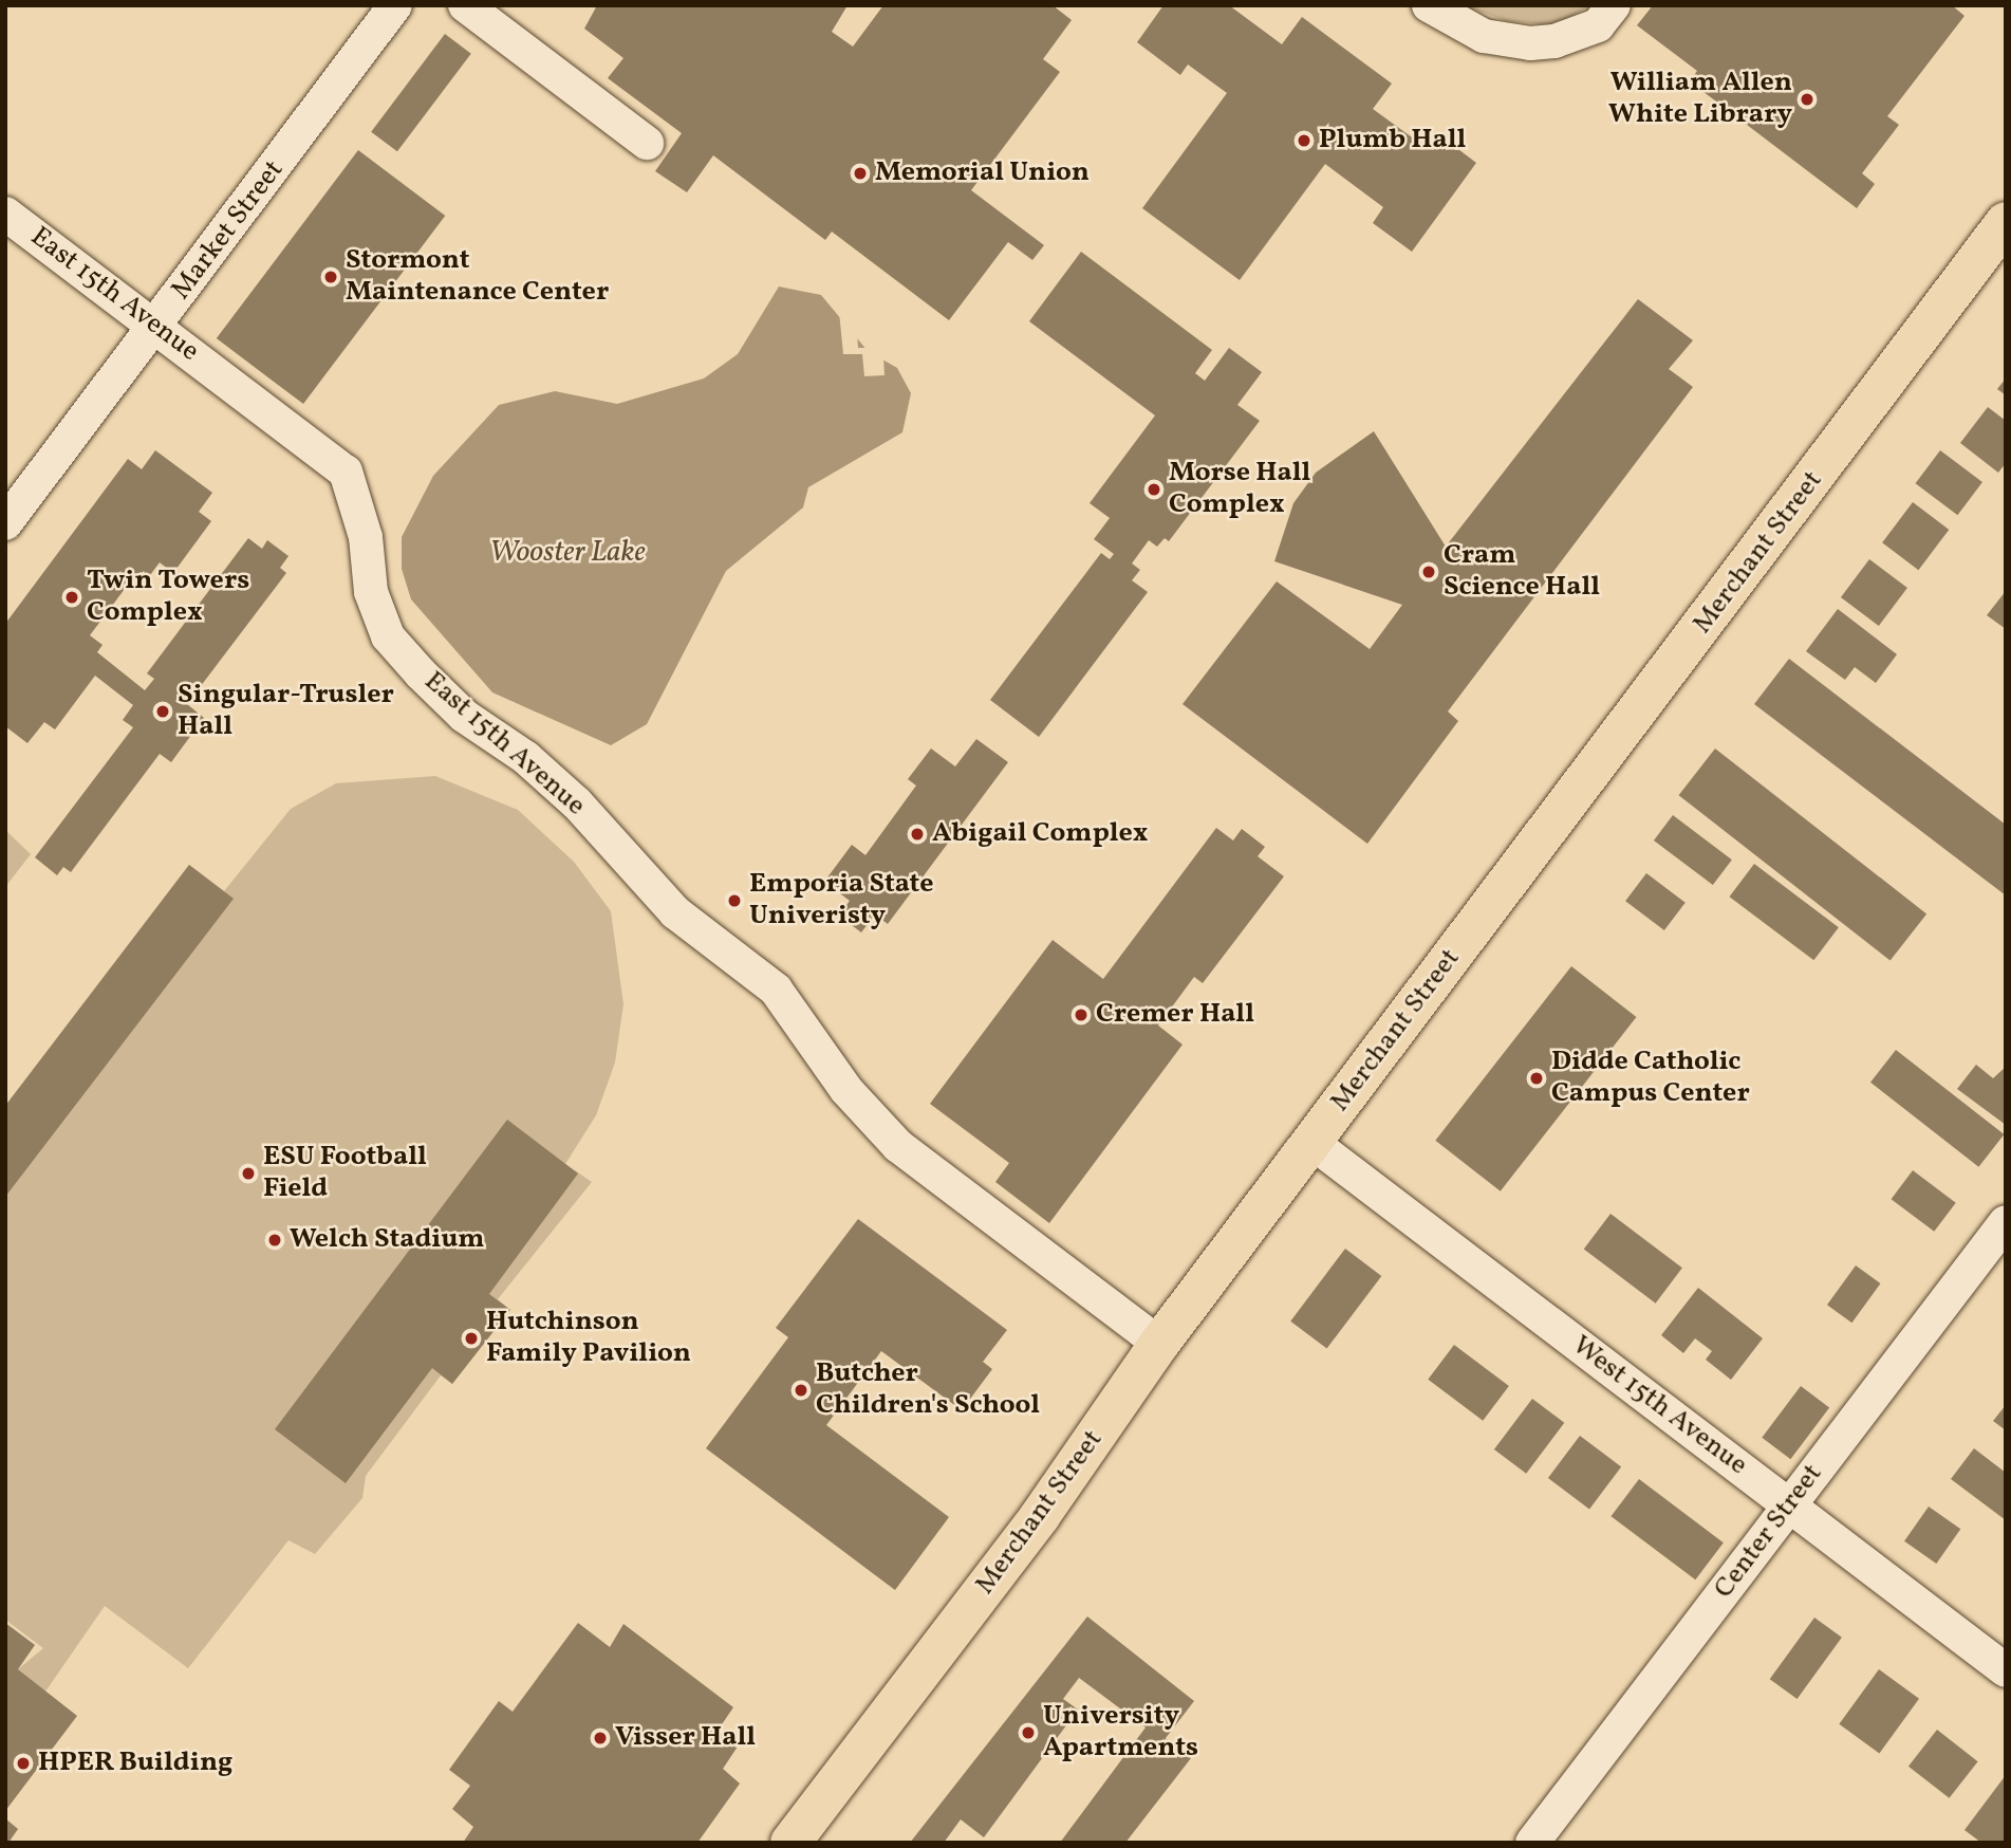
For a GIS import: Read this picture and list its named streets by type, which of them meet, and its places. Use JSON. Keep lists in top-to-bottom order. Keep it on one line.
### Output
{"streets":{"main road":["Merchant Street"],"street":["Market Street","East 15th Avenue","West 15th Avenue","Center Street"]},"crossings":[["Market Street","East 15th Avenue"],["East 15th Avenue","Merchant Street"],["Merchant Street","West 15th Avenue"],["West 15th Avenue","Center Street"]],"water":["Wooster Lake"],"places":["William Allen White Library","Plumb Hall","Memorial Union","Stormont Maintenance Center","Morse Hall Complex","Cram Science Hall","Twin Towers Complex","Singular-Trusler Hall","Abigail Complex","Emporia State Univeristy","Cremer Hall","Didde Catholic Campus Center","ESU Football Field","Welch Stadium","Hutchinson Family Pavilion","Butcher Children's School","University Apartments","Visser Hall","HPER Building"]}
